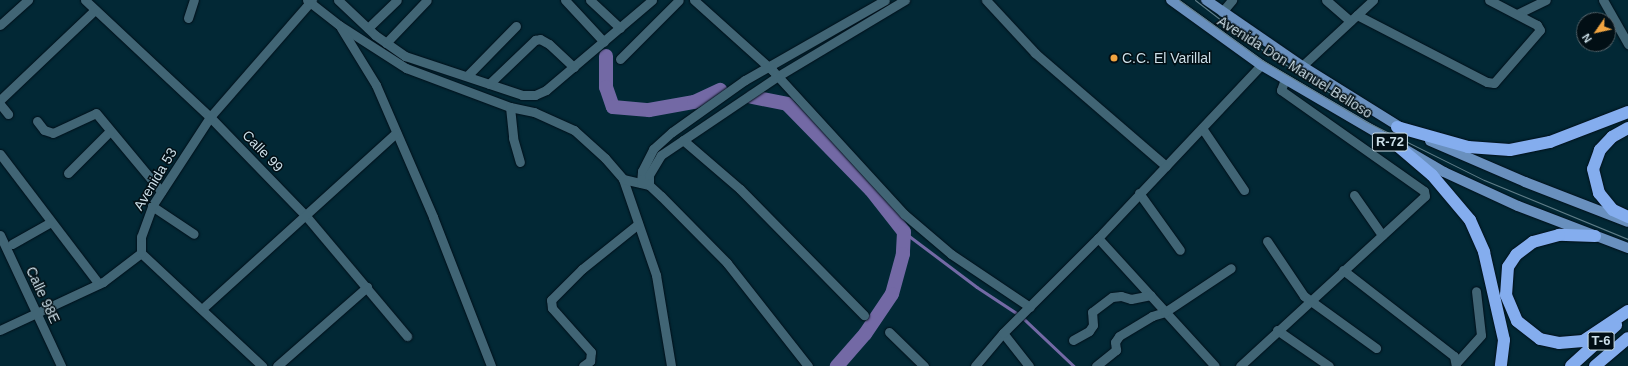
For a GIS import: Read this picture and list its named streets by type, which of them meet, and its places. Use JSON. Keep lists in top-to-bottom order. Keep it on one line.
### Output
{"streets":{"highway":["T-6"],"main road":["Avenida Don Manuel Belloso","R-72"],"street":["Calle 99","Avenida 53","Calle 98E"]},"crossings":[["Calle 99","Avenida 53"]],"places":["C.C. El Varillal"],"north":"bottom left"}
